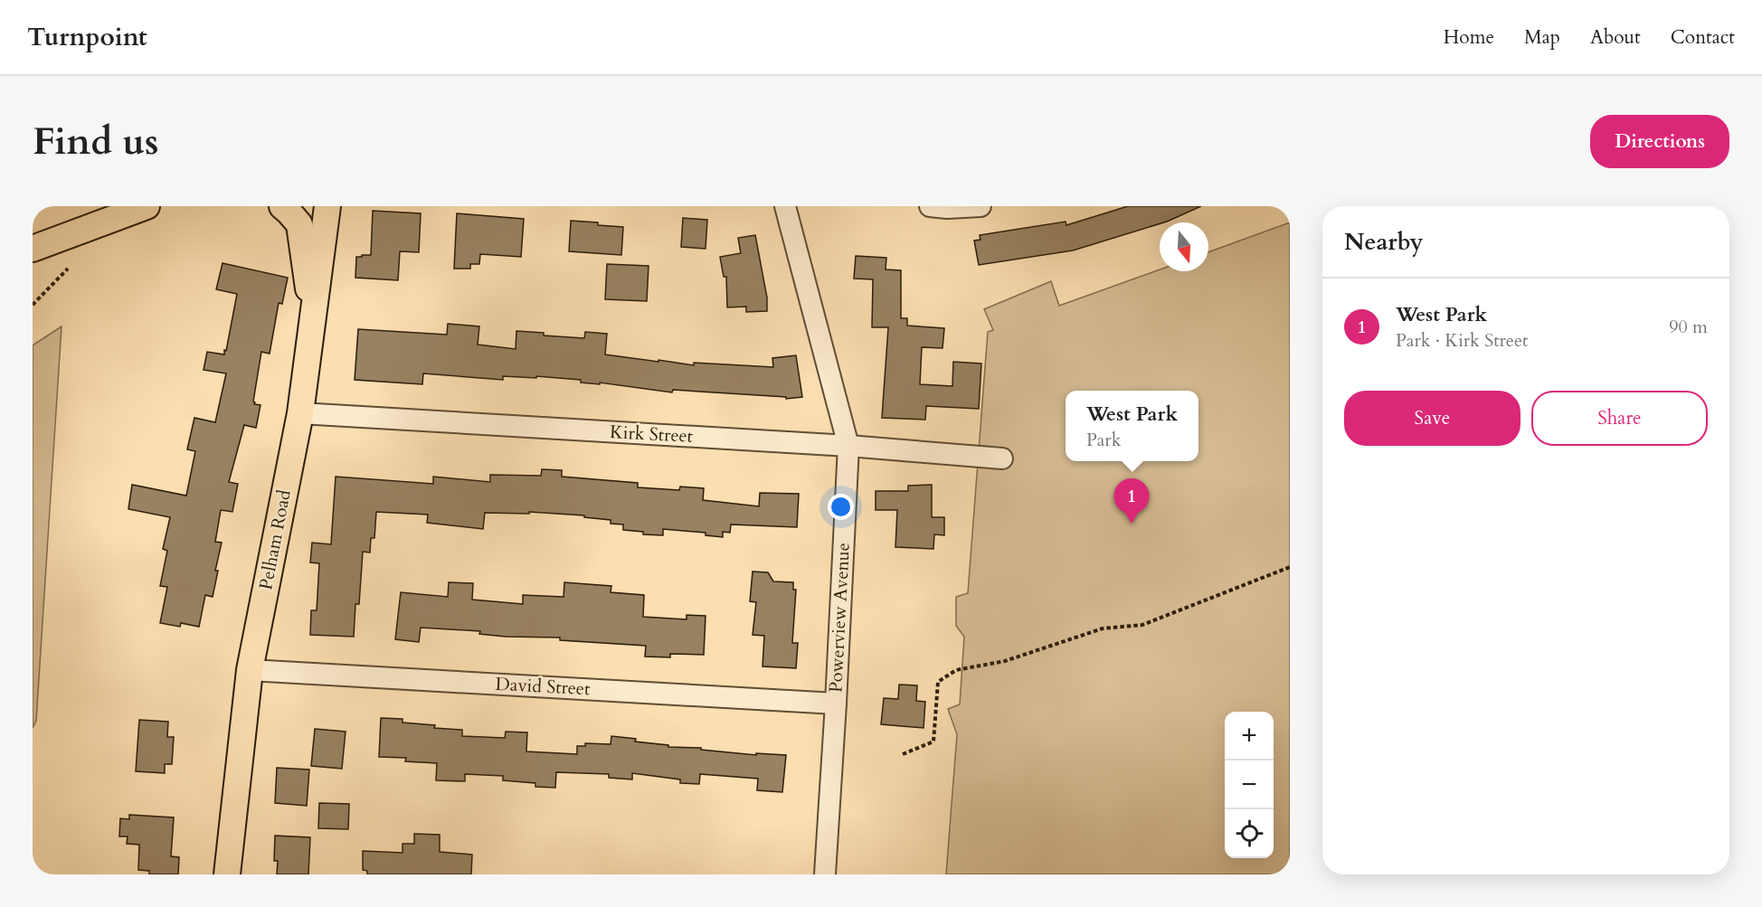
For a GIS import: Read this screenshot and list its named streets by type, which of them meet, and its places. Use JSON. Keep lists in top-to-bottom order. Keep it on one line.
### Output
{"streets":{"main road":["Pelham Road"],"street":["Kirk Street","Powerview Avenue","David Street"]},"crossings":[["Kirk Street","Pelham Road"],["Kirk Street","Powerview Avenue"],["Pelham Road","David Street"],["Powerview Avenue","David Street"]],"north":"bottom","page":{"header":"Turnpoint","nav":["Home","Map","About","Contact"],"buttons":["Directions",["Save","Share"]],"title":"Find us","heading":"Nearby","list":[{"mark":"1","name":"West Park","note":"Park · Kirk Street","value":"90 m"}],"popup":["West Park","Park"],"pins":"1","map_buttons":["+","−"]}}
